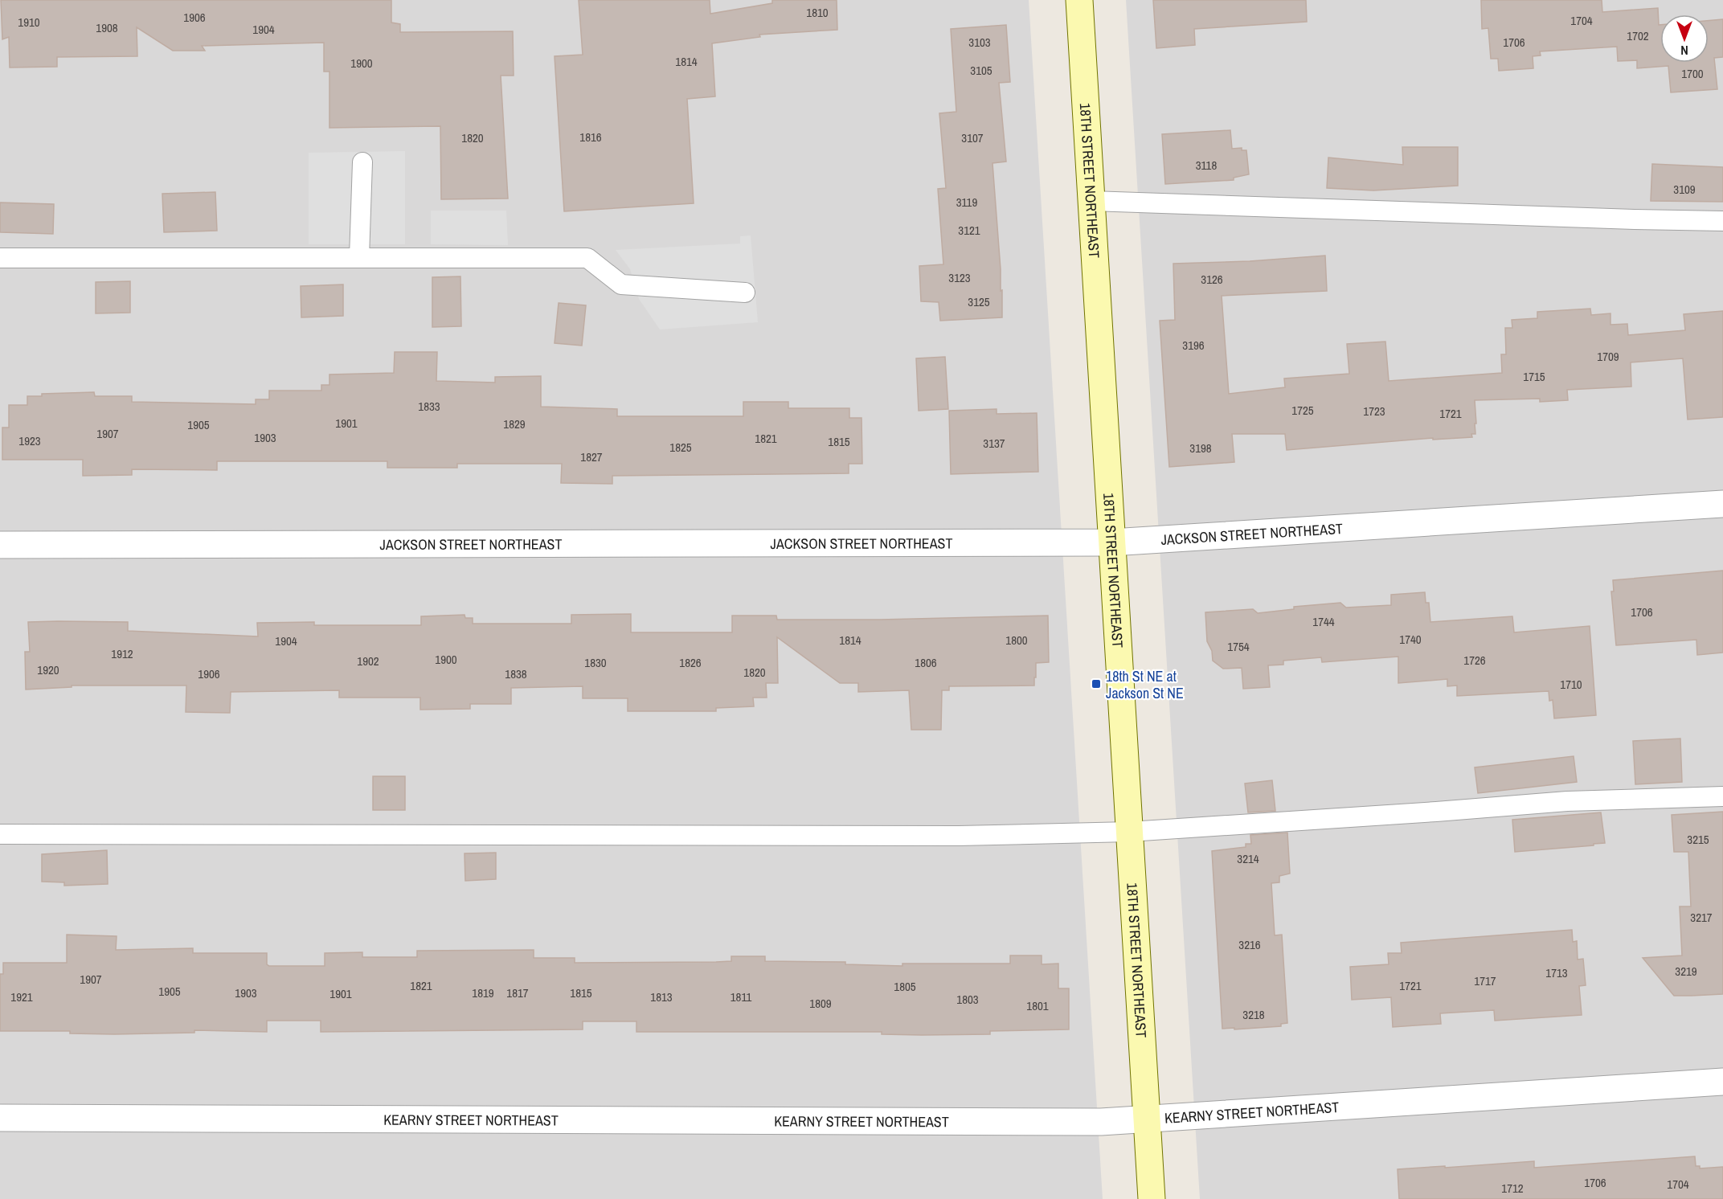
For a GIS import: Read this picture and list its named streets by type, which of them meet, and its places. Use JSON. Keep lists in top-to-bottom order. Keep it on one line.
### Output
{"streets":{"main road":["18TH STREET NORTHEAST"],"street":["JACKSON STREET NORTHEAST","KEARNY STREET NORTHEAST"]},"crossings":[["18TH STREET NORTHEAST","JACKSON STREET NORTHEAST"],["18TH STREET NORTHEAST","KEARNY STREET NORTHEAST"]],"places":{"transit":["18th St NE at Jackson St NE"]},"house_numbers":["1810","1906","1704","1910","1908","1904","1702","3103","1706","1814","1900","3105","1700","1816","1820","3107","3118","3109","3119","3121","3123","3126","3125","3196","1709","1715","1833","1725","1723","1721","1901","1829","1905","1907","1903","1821","1923","1815","3137","1825","3198","1827","1706","1744","1740","1814","1800","1904","1754","1912","1900","1726","1902","1830","1826","1806","1920","1820","1906","1838","1710","3215","3214","3217","3216","3219","1713","1907","1717","1821","1721","1805","1905","1903","1819","1817","1815","1901","1921","1813","1811","1803","1809","1801","3218","1706","1704","1712"],"north":"bottom"}
